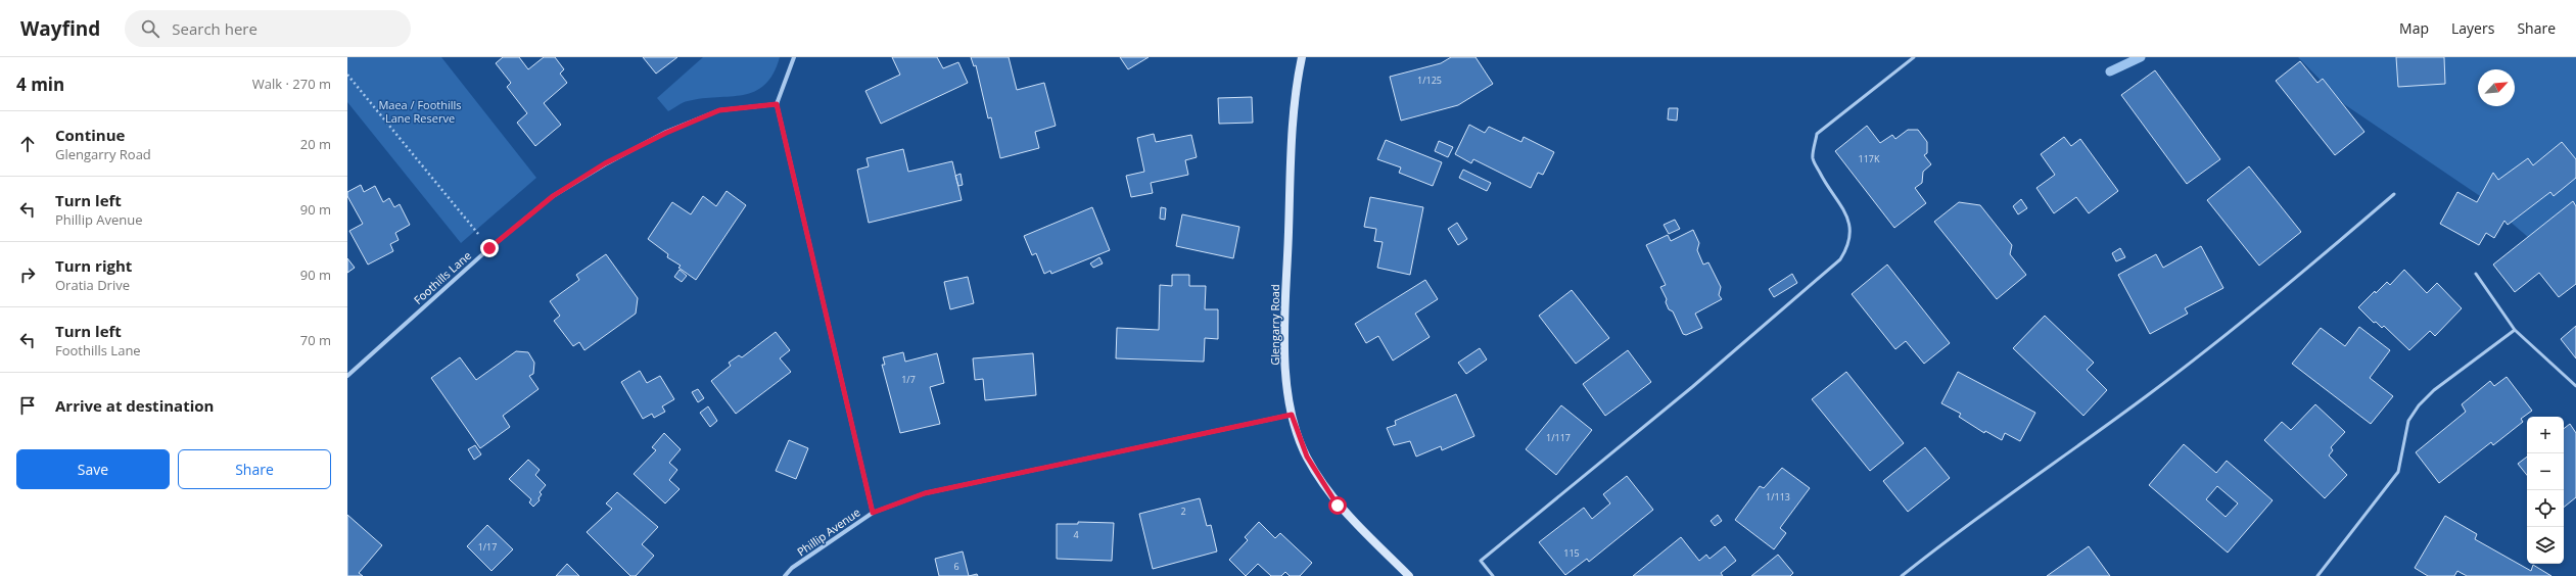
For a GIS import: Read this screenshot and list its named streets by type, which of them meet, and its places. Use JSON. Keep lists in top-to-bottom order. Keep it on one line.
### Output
{"streets":{"main road":["Glengarry Road"],"street":["Foothills Lane","Phillip Avenue"]},"crossings":[["Glengarry Road","Phillip Avenue"]],"parks":["Maea / Foothills Lane Reserve"],"house_numbers":["1/125","117K","1/7","1/117","1/113","2","4","1/17","115","6"],"north":"top right","page":{"header":"Wayfind","search":"Search here","nav":["Map","Layers","Share"],"heading":["4 min","Walk · 270 m"],"list":[["Continue","Glengarry Road","20 m"],["Turn left","Phillip Avenue","90 m"],["Turn right","Oratia Drive","90 m"],["Turn left","Foothills Lane","70 m"],"Arrive at destination"],"map_buttons":["+","−"],"buttons":["Save","Share"]}}
